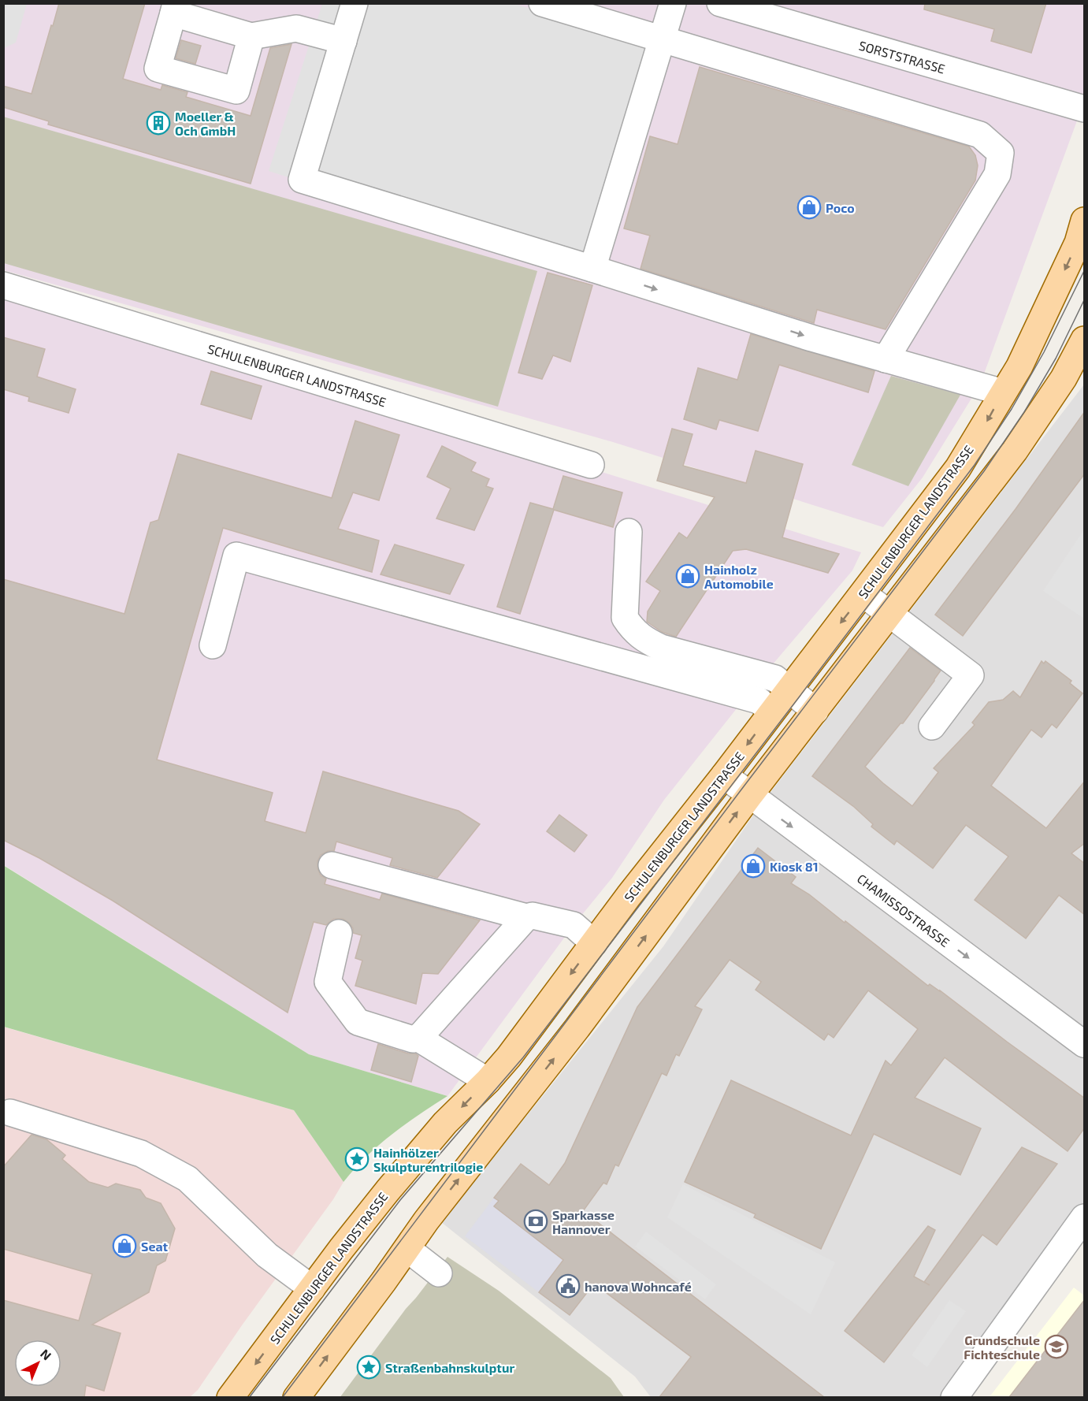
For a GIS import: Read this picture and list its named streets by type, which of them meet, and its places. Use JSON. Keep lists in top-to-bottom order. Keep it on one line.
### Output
{"streets":{"main road":["SCHULENBURGER LANDSTRASSE"],"street":["SORSTSTRASSE","CHAMISSOSTRASSE"]},"crossings":[["SCHULENBURGER LANDSTRASSE","CHAMISSOSTRASSE"]],"one_way":["CHAMISSOSTRASSE"],"places":{"building":["Moeller & Och GmbH"],"shop":["Poco","Hainholz Automobile","Kiosk 81","Seat"],"place":["Hainhölzer Skulpturentrilogie","Straßenbahnskulptur"],"bank":["Sparkasse Hannover"],"public building":["hanova Wohncafé"],"school or university":["Grundschule Fichteschule"]},"north":"top right"}
